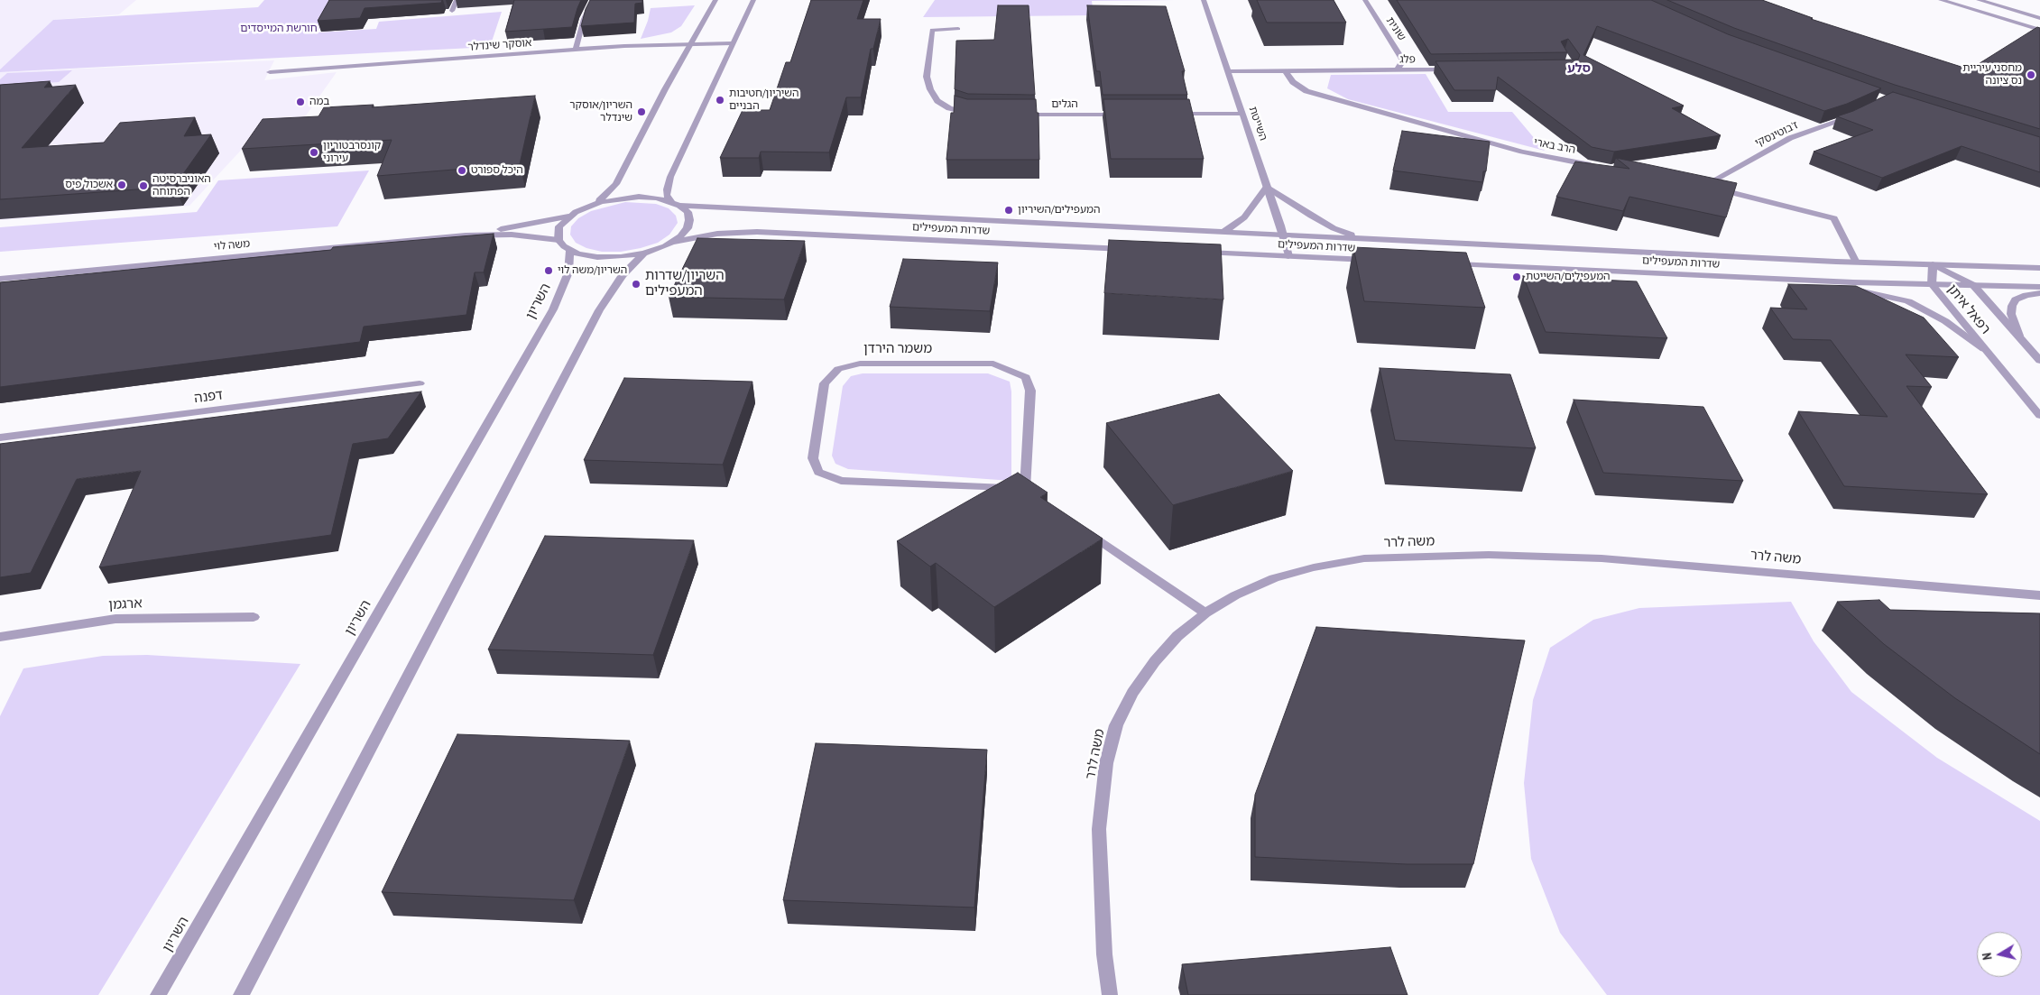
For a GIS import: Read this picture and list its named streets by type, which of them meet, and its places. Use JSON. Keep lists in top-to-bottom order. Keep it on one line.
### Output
{"streets":{"street":["שונית","אוסקר שינדלר","פלג","הגלים","השייטת","ז'בוטינסקי","הרב בארי","שדרות המעפילים","משה לוי","השריון","רפאל איתן","משמר הירדן","דפנה","משה לרר","ארגמן"]},"crossings":[["שונית","פלג"],["פלג","השייטת"],["פלג","הרב בארי"],["השייטת","שדרות המעפילים"],["ז'בוטינסקי","שדרות המעפילים"],["שדרות המעפילים","משה לוי"],["שדרות המעפילים","רפאל איתן"]],"districts":["סלע"],"parks":["חורשת המייסדים"],"places":["מחסני עיריית נס ציונה","השיריון/חטיבות הבניים","במה","השריון/אוסקר שינדלר","קונסרבטוריון עירוני","היכל ספורט","אשכול פיס","האוניברסיטה הפתוחה","המעפילים/השיריון","השריון/משה לוי","המעפילים/השייטת","השריון/שדרות המעפילים"],"north":"left"}
